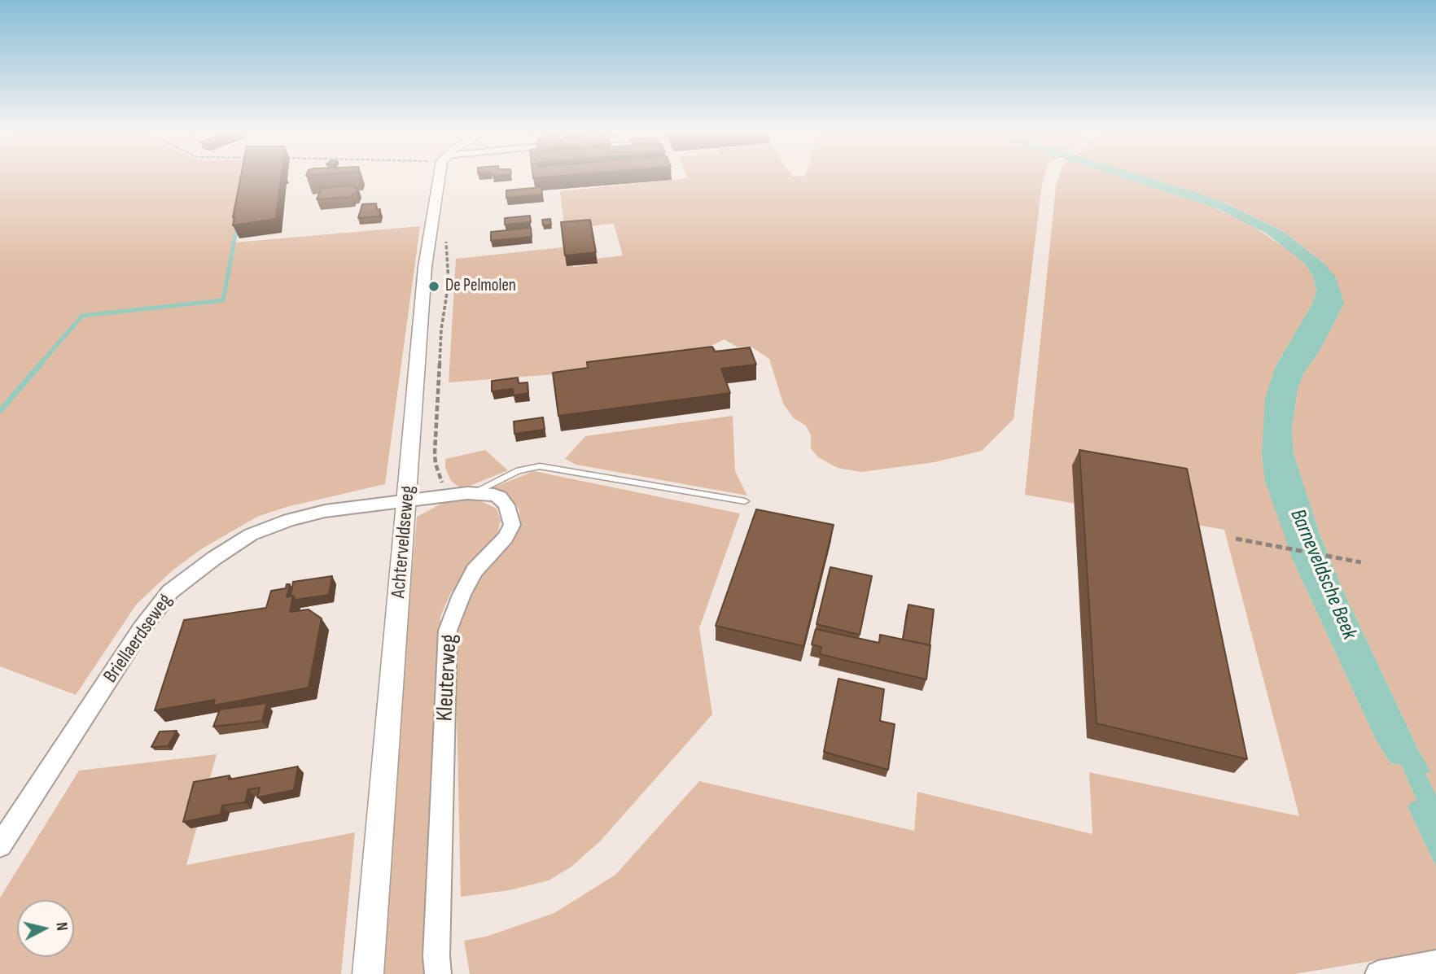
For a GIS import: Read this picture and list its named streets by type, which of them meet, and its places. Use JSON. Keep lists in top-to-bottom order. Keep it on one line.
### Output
{"streets":{"street":["Achterveldseweg","Briellaerdseweg","Kleuterweg"]},"crossings":[["Achterveldseweg","Briellaerdseweg"],["Achterveldseweg","Kleuterweg"],["Briellaerdseweg","Kleuterweg"]],"water":["Barneveldsche Beek"],"places":["De Pelmolen"],"north":"right"}
